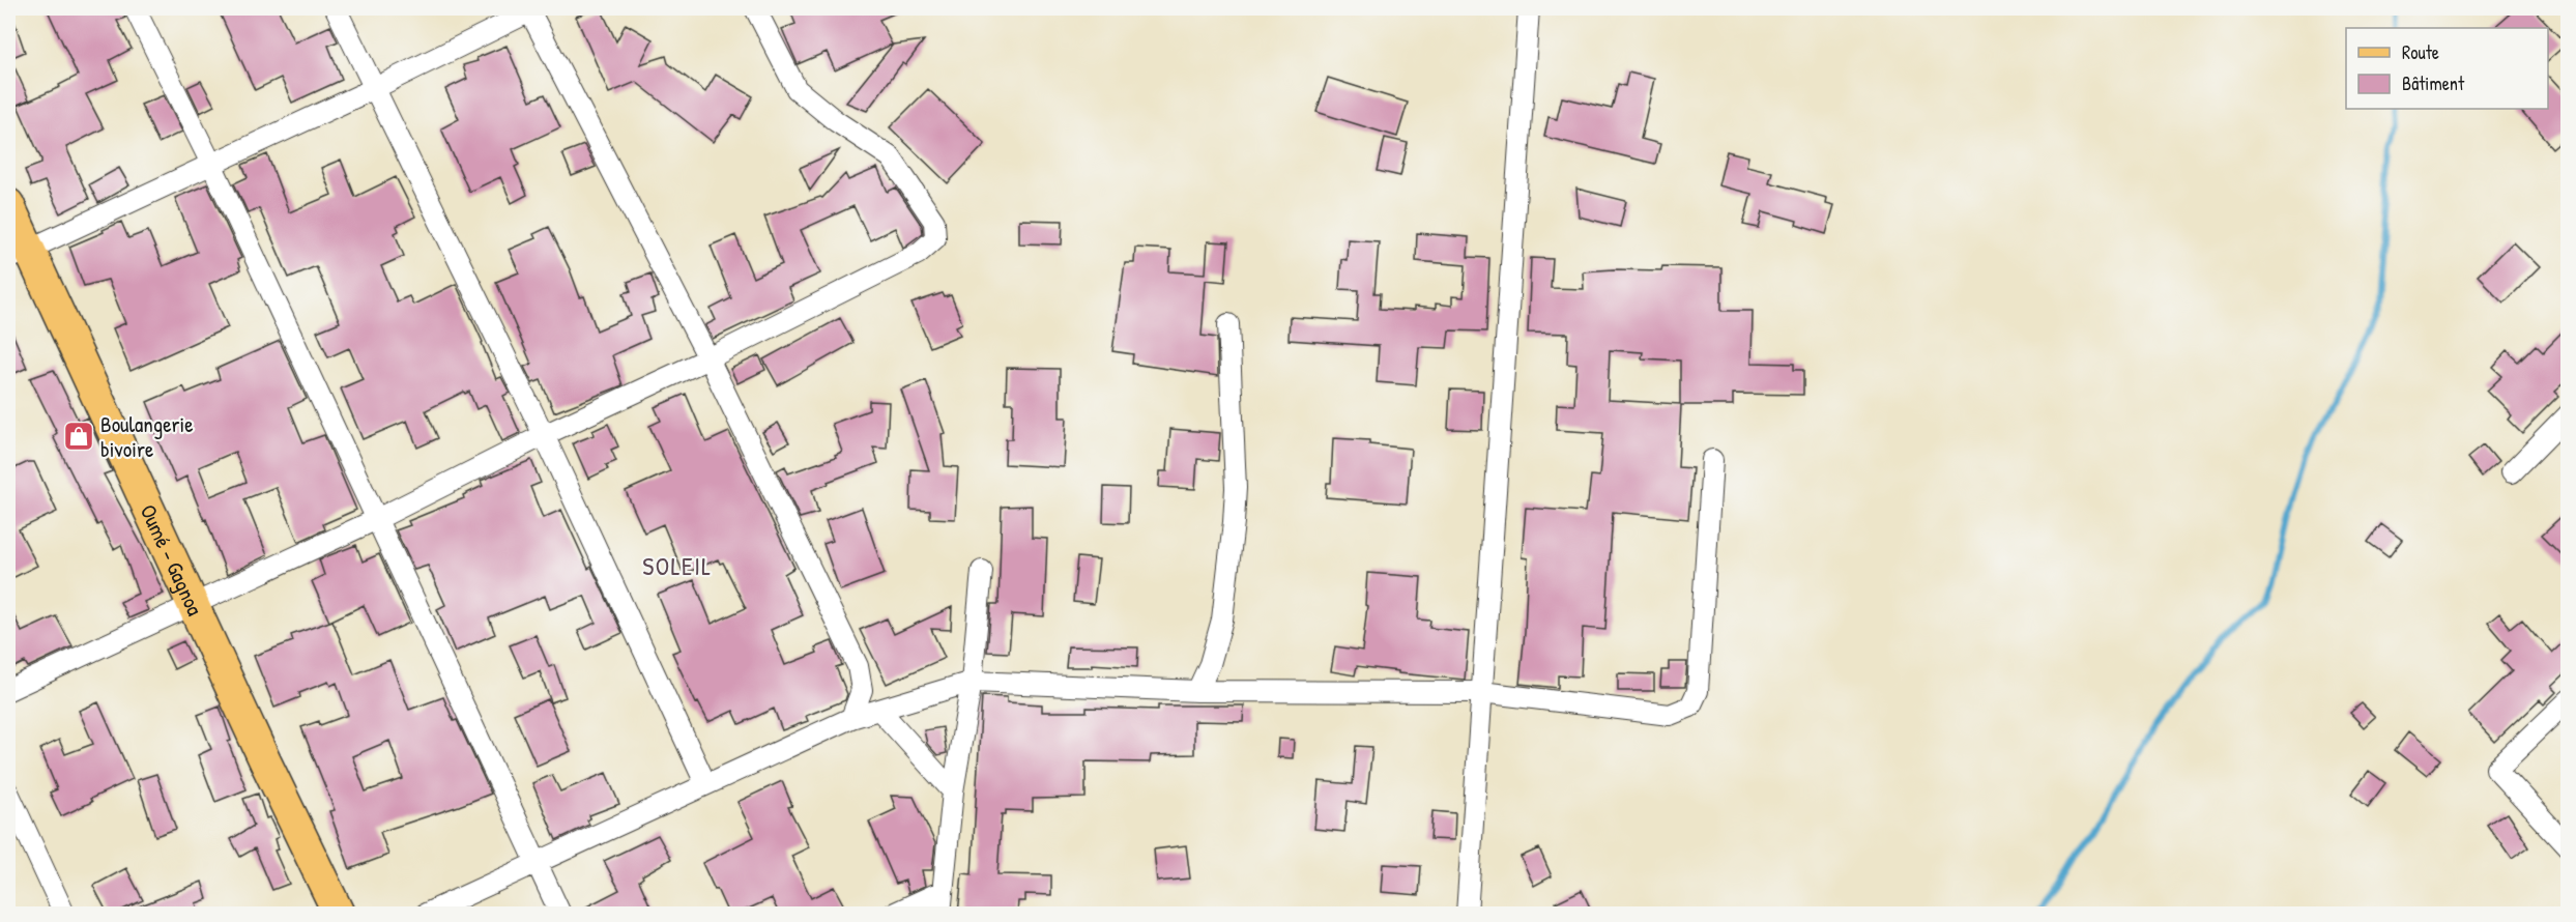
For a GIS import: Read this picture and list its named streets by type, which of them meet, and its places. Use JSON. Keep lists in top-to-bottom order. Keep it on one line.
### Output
{"streets":{"main road":["Oumé - Gagnoa"]},"districts":["SOLEIL"],"places":{"shop":["Boulangerie bivoire"]},"legend":["Route","Bâtiment"]}
